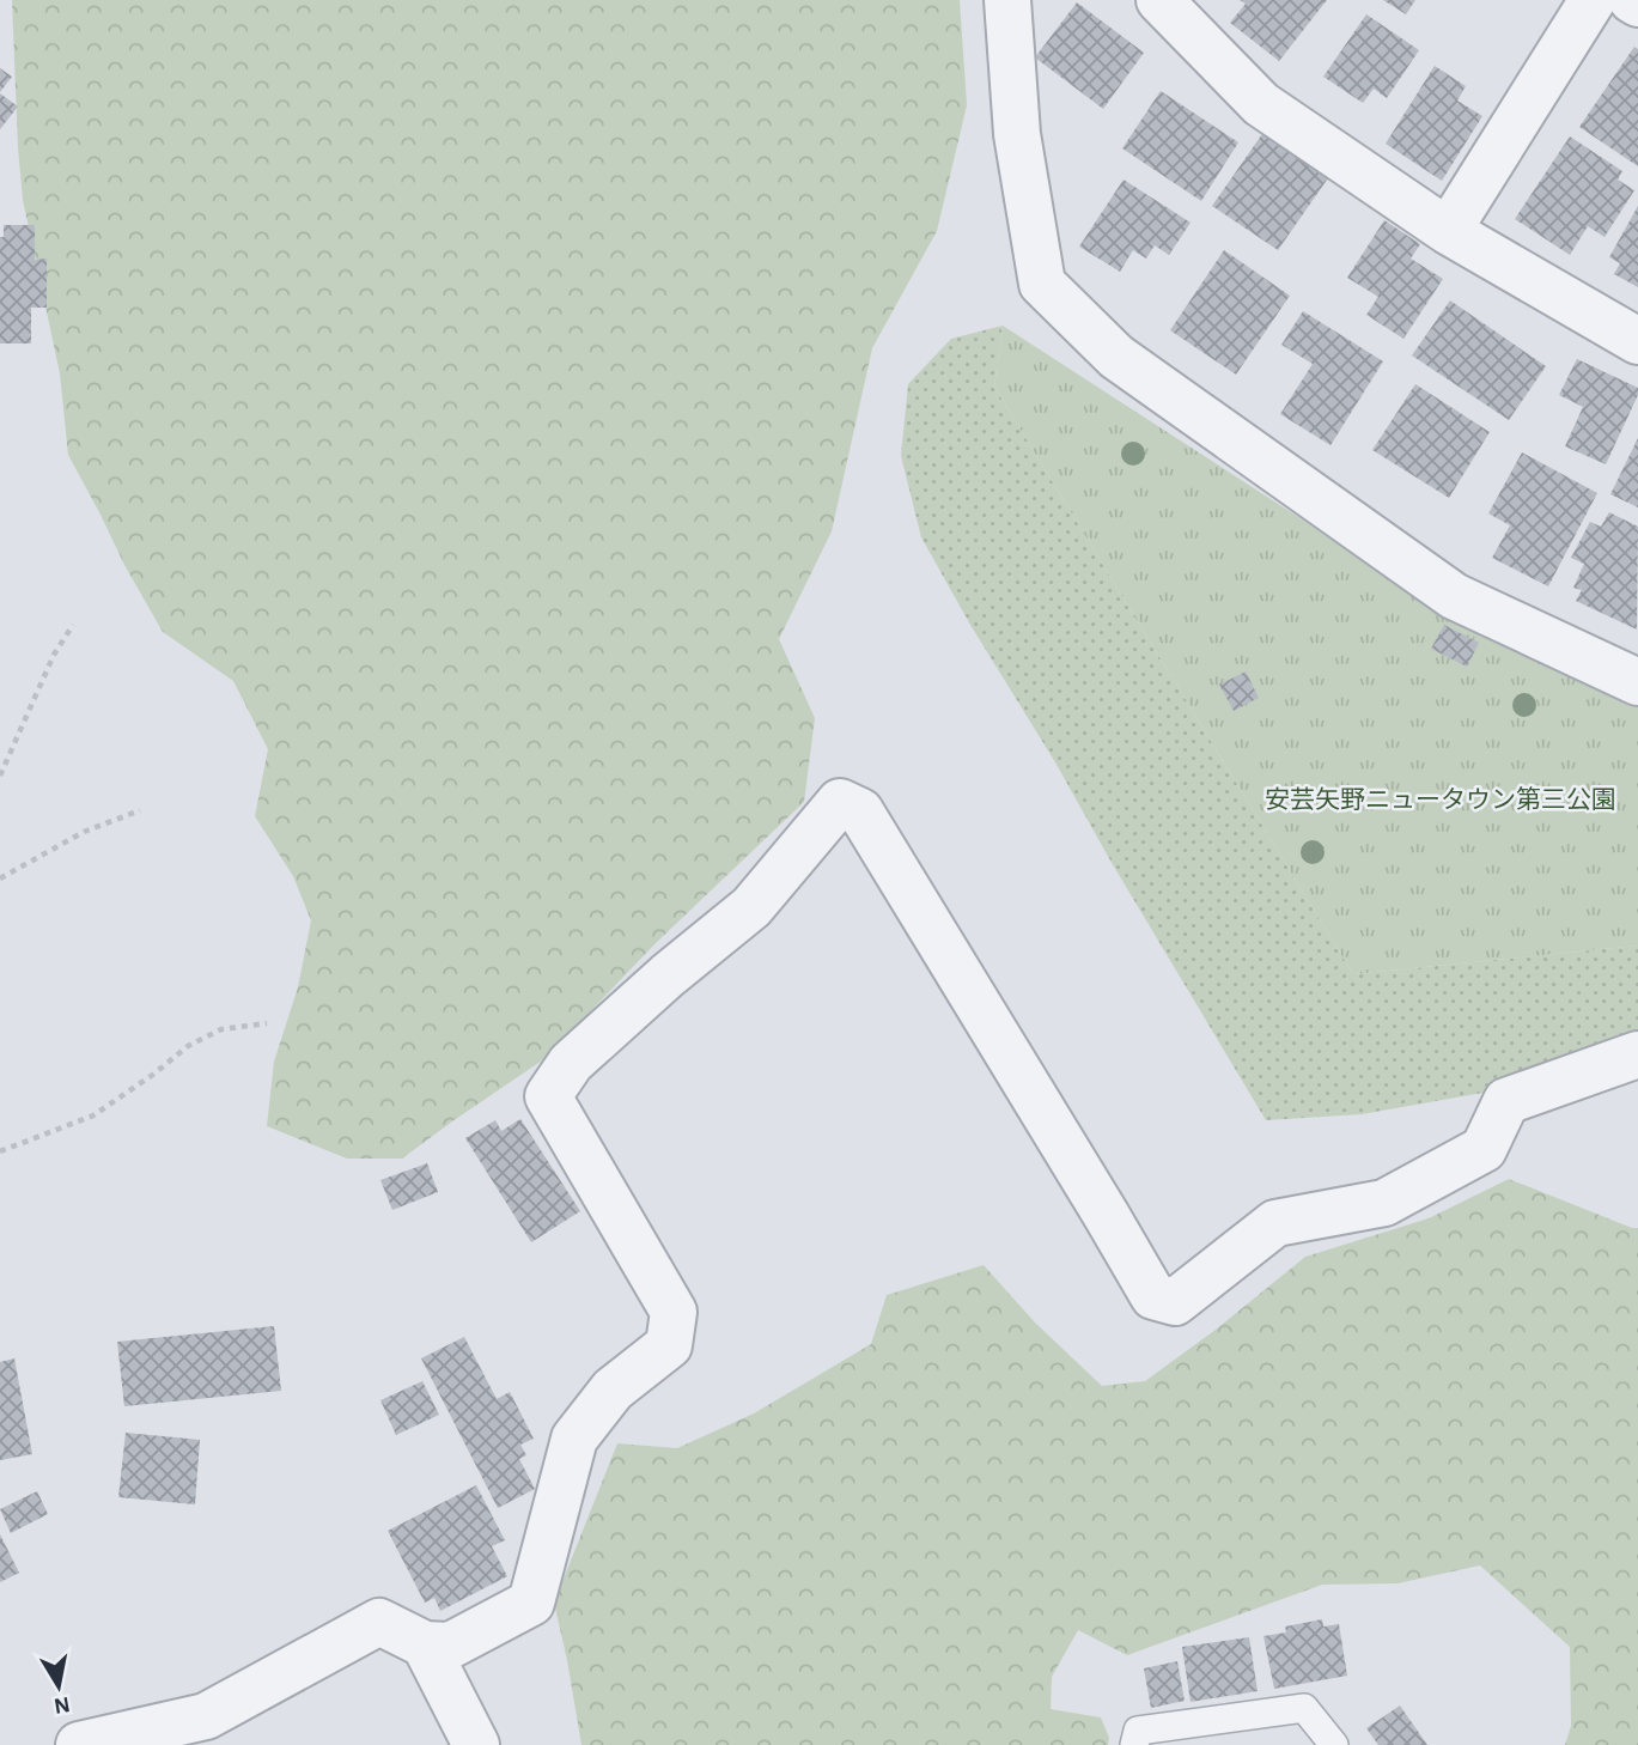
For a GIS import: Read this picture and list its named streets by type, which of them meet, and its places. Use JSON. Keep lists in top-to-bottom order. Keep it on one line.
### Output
{"parks":["安芸矢野ニュータウン第三公園"],"north":"bottom"}
